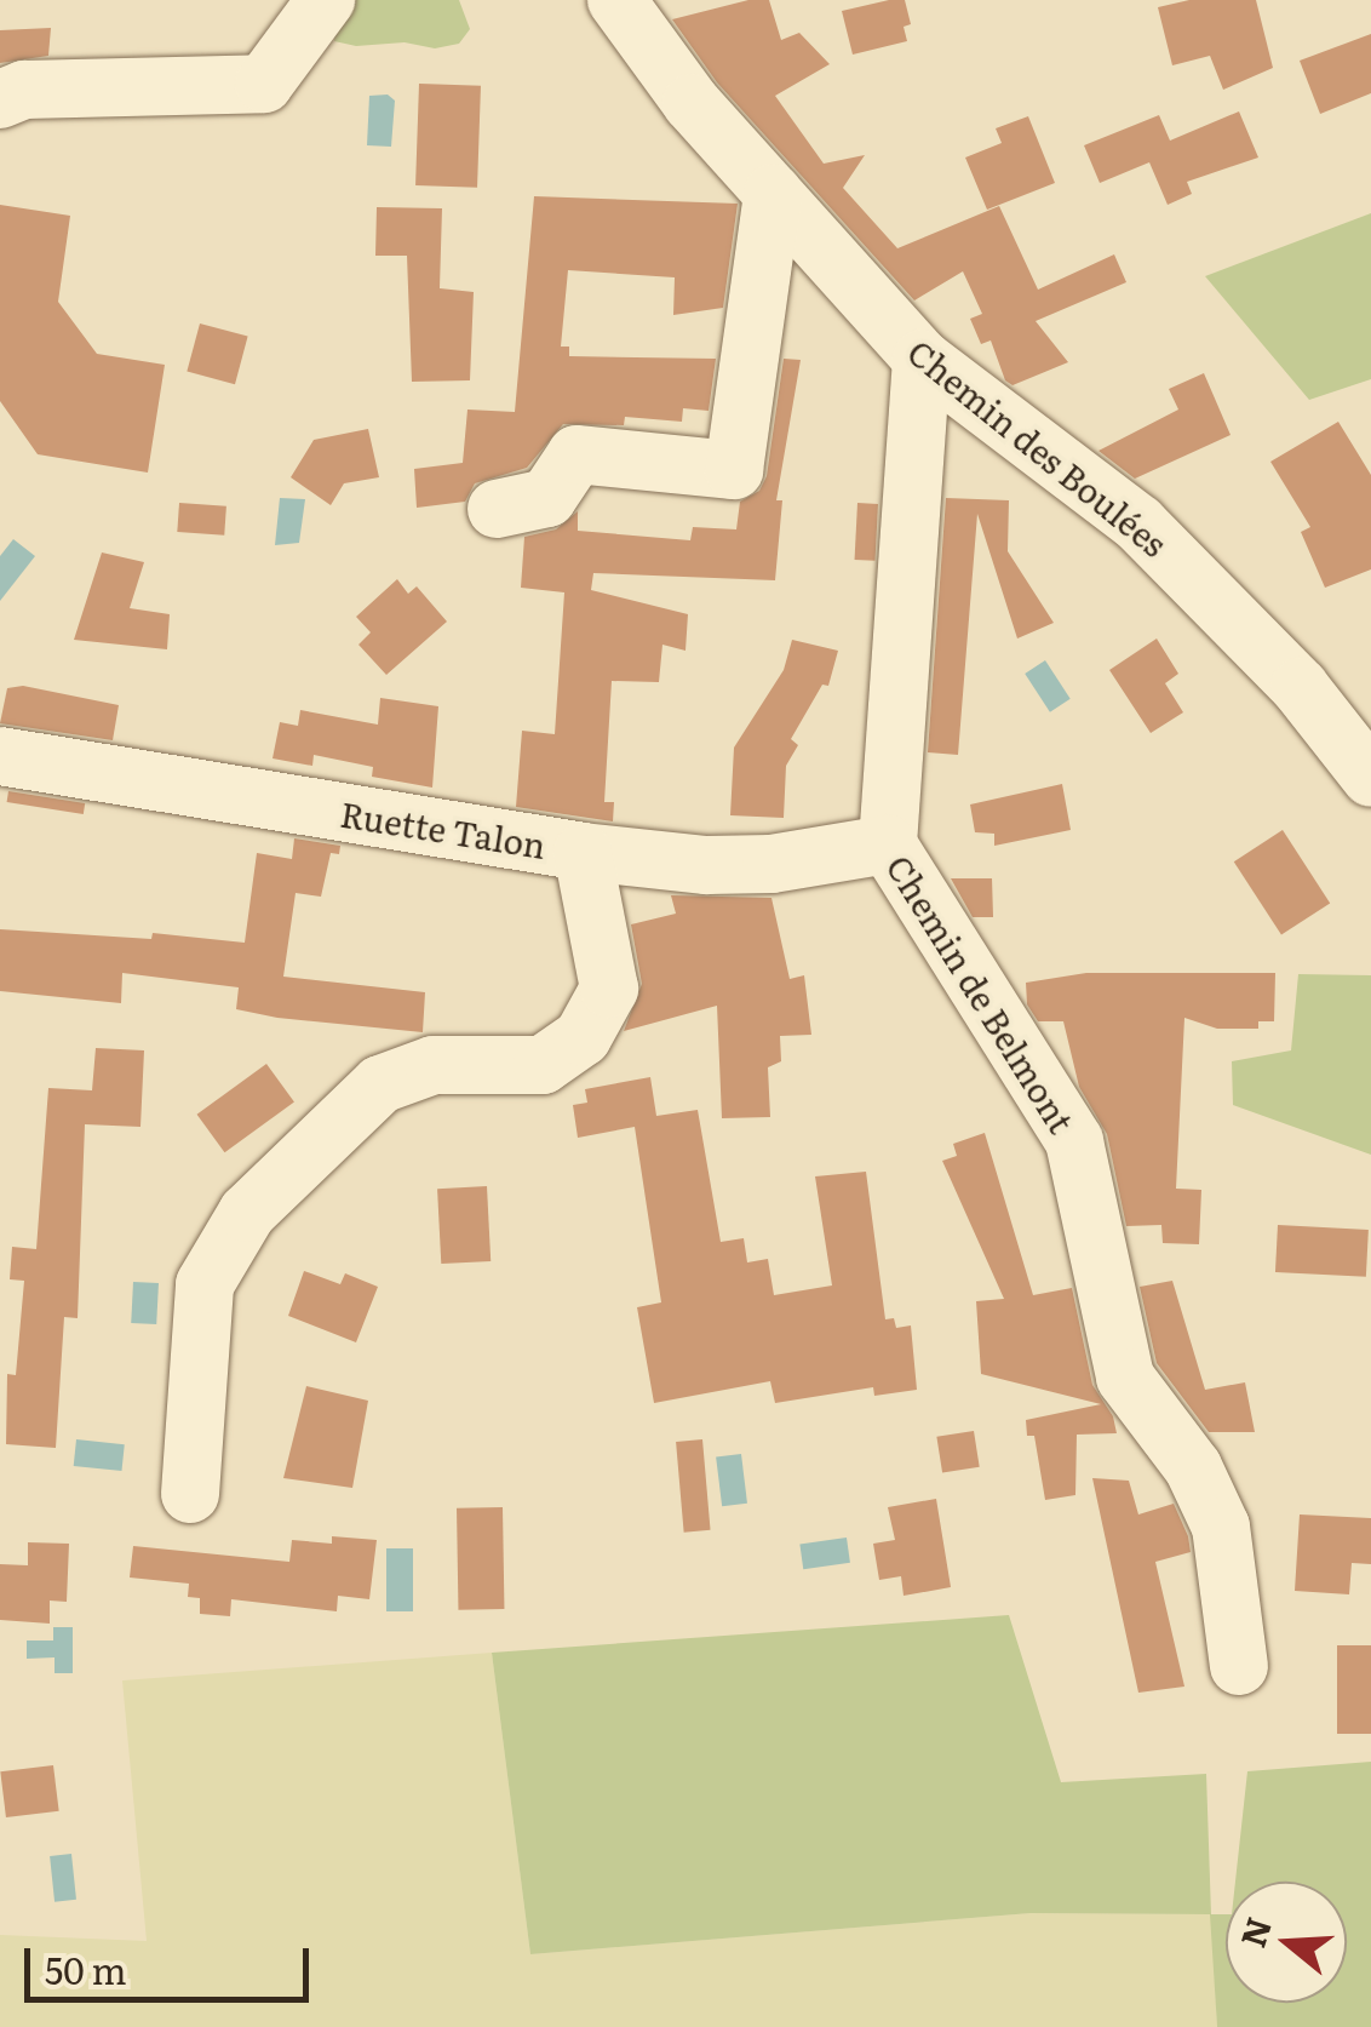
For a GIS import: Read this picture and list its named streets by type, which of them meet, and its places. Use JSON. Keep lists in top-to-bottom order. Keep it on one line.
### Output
{"streets":{"street":["Chemin des Boulées","Ruette Talon","Chemin de Belmont"]},"crossings":[["Chemin des Boulées","Chemin de Belmont"],["Ruette Talon","Chemin de Belmont"]],"scale_bar":"50 m","north":"left"}
